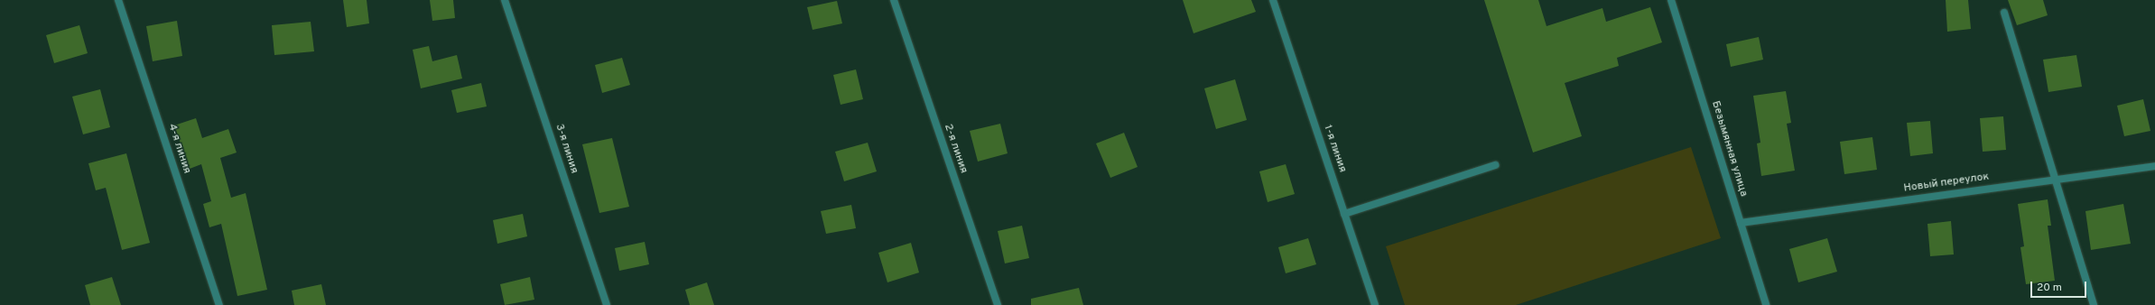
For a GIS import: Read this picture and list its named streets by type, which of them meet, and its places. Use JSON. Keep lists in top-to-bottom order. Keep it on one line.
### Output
{"streets":{"street":["4-я линия","3-я линия","2-я линия","1-я линия","Безымянная улица","Новый переулок"]},"crossings":[["Безымянная улица","Новый переулок"]],"scale_bar":"20 m"}
